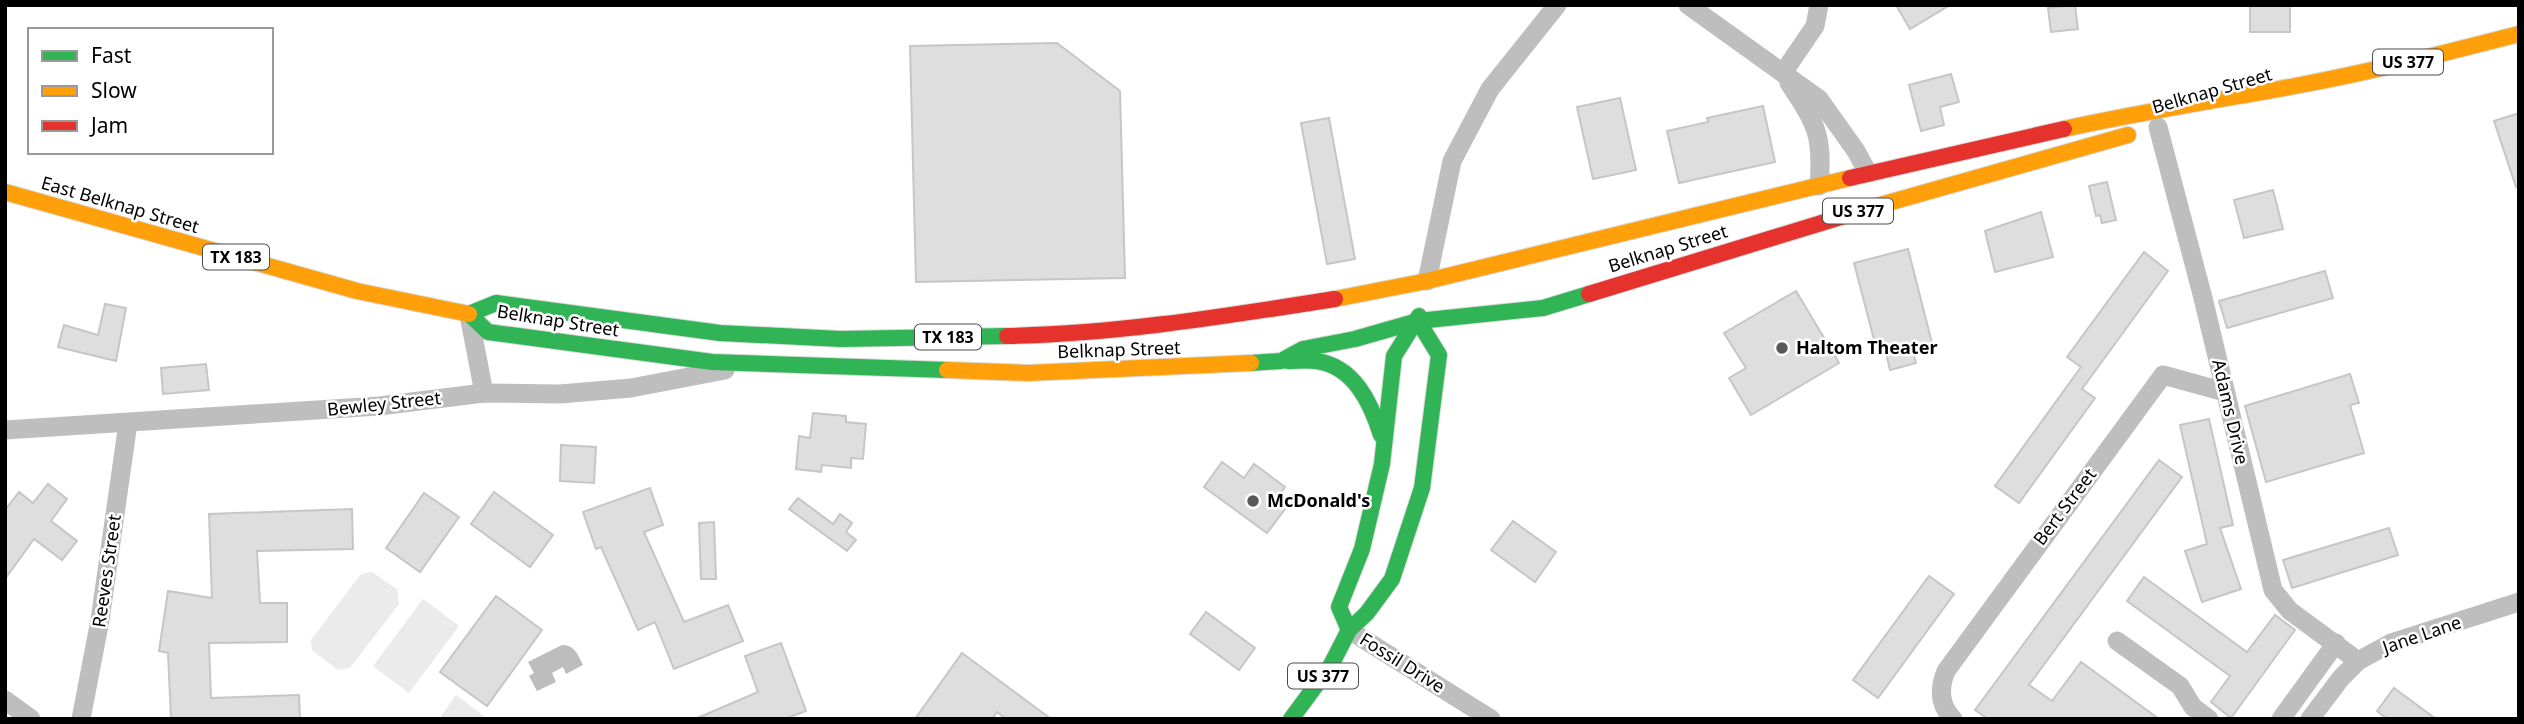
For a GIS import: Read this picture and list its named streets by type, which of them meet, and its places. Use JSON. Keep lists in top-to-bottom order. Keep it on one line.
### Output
{"streets":{"main road":["US 377","Belknap Street","East Belknap Street","TX 183"],"street":["Bewley Street","Adams Drive","Bert Street","Reeves Street","Jane Lane","Fossil Drive"]},"crossings":[["US 377","Belknap Street"],["US 377","Fossil Drive"],["Belknap Street","East Belknap Street"],["Belknap Street","Bewley Street"],["Belknap Street","Adams Drive"],["Bewley Street","Reeves Street"],["Adams Drive","Bert Street"],["Adams Drive","Jane Lane"]],"places":["Haltom Theater","McDonald's"],"legend":["Fast","Slow","Jam"]}
